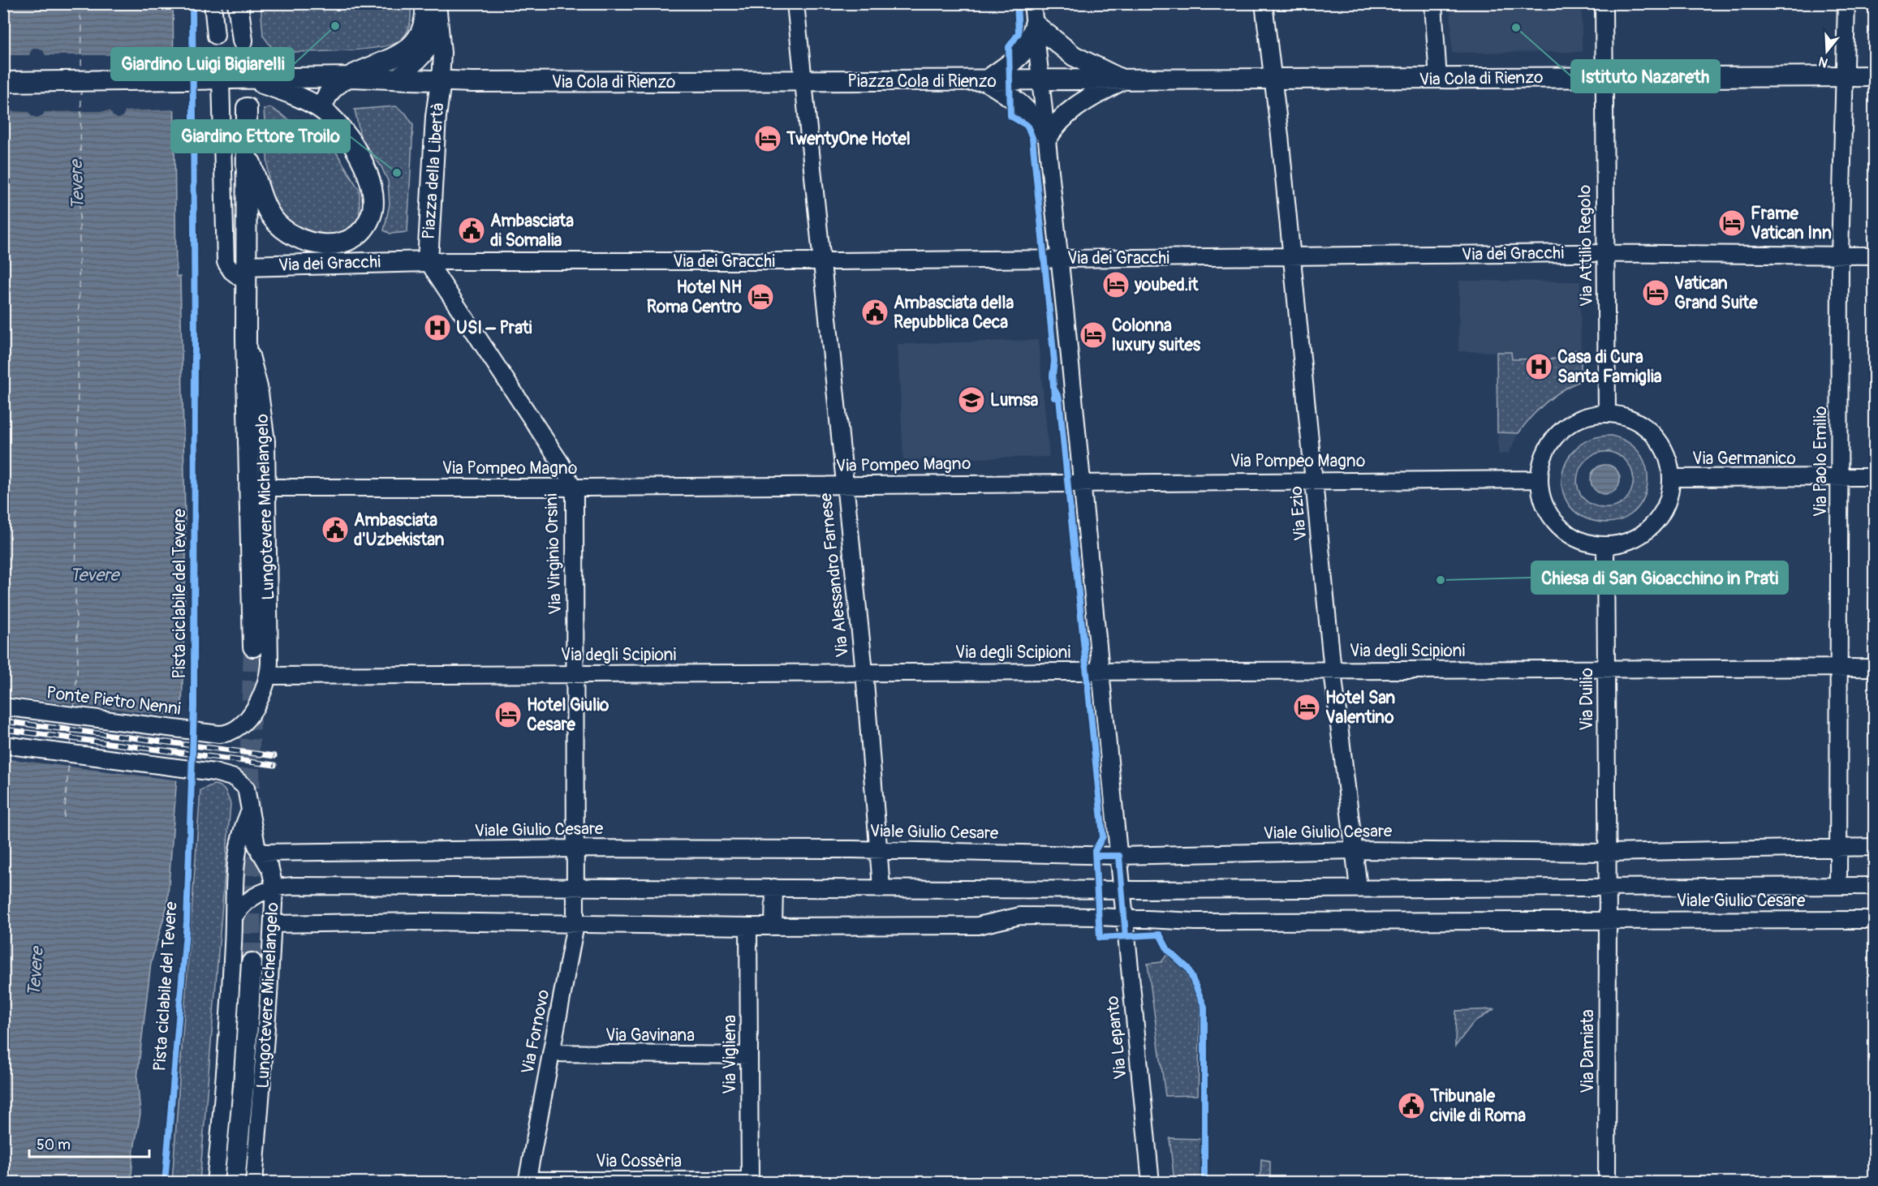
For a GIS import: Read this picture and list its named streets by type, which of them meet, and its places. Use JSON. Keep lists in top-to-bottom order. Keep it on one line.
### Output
{"streets":{"main road":["Via Cola di Rienzo","Piazza Cola di Rienzo","Piazza della Libertà","Via dei Gracchi","Lungotevere Michelangelo"],"street":["Via Attilio Regolo","Via Germanico","Via Pompeo Magno","Via Paolo Emilio","Via Ezio","Via Virginio Orsini","Via Alessandro Farnese","Via degli Scipioni","Via Duilio","Ponte Pietro Nenni","Viale Giulio Cesare","Via Fornovo","Via Gavinana","Via Lepanto","Via Damiata","Via Vigliena","Via Cossèria"],"cycle path":["Pista ciclabile del Tevere"]},"crossings":[["Via Cola di Rienzo","Piazza Cola di Rienzo"],["Via Cola di Rienzo","Piazza della Libertà"],["Via Cola di Rienzo","Via Attilio Regolo"],["Via Cola di Rienzo","Via Paolo Emilio"],["Via Cola di Rienzo","Via Alessandro Farnese"],["Piazza Cola di Rienzo","Via Ezio"],["Piazza Cola di Rienzo","Via Alessandro Farnese"],["Piazza della Libertà","Via dei Gracchi"],["Piazza della Libertà","Via Virginio Orsini"],["Via Attilio Regolo","Via dei Gracchi"],["Via Attilio Regolo","Via Germanico"],["Via Attilio Regolo","Via Pompeo Magno"],["Via Attilio Regolo","Via Duilio"],["Via dei Gracchi","Via Paolo Emilio"],["Via dei Gracchi","Lungotevere Michelangelo"],["Via dei Gracchi","Via Ezio"],["Via dei Gracchi","Via Virginio Orsini"],["Via dei Gracchi","Via Alessandro Farnese"],["Via dei Gracchi","Via Lepanto"],["Via Germanico","Via Pompeo Magno"],["Via Germanico","Via Paolo Emilio"],["Via Germanico","Via Duilio"],["Via Pompeo Magno","Lungotevere Michelangelo"],["Via Pompeo Magno","Via Ezio"],["Via Pompeo Magno","Via Virginio Orsini"],["Via Pompeo Magno","Via Alessandro Farnese"],["Via Pompeo Magno","Via Duilio"],["Via Pompeo Magno","Via Lepanto"],["Via Paolo Emilio","Via degli Scipioni"],["Via Paolo Emilio","Viale Giulio Cesare"],["Lungotevere Michelangelo","Via degli Scipioni"],["Lungotevere Michelangelo","Ponte Pietro Nenni"],["Lungotevere Michelangelo","Viale Giulio Cesare"],["Via Ezio","Via degli Scipioni"],["Via Ezio","Viale Giulio Cesare"],["Via Virginio Orsini","Via degli Scipioni"],["Via Virginio Orsini","Viale Giulio Cesare"],["Via Virginio Orsini","Via Fornovo"],["Via Alessandro Farnese","Via degli Scipioni"],["Via Alessandro Farnese","Viale Giulio Cesare"],["Via degli Scipioni","Via Duilio"],["Via degli Scipioni","Ponte Pietro Nenni"],["Via degli Scipioni","Via Lepanto"],["Via Duilio","Viale Giulio Cesare"],["Viale Giulio Cesare","Via Fornovo"],["Viale Giulio Cesare","Via Lepanto"],["Viale Giulio Cesare","Via Damiata"],["Viale Giulio Cesare","Via Vigliena"],["Via Fornovo","Via Gavinana"],["Via Fornovo","Via Cossèria"],["Via Gavinana","Via Vigliena"],["Via Vigliena","Via Cossèria"]],"water":["Tevere"],"places":{"other":["Giardino Luigi Bigiarelli","Istituto Nazareth","Giardino Ettore Troilo","Chiesa di San Gioacchino in Prati"],"hotel":["TwentyOne Hotel","Frame Vatican Inn","youbed.it","Vatican Grand Suite","Hotel NH Roma Centro","Colonna luxury suites","Hotel San Valentino","Hotel Giulio Cesare"],"public building":["Ambasciata di Somalia","Ambasciata della Repubblica Ceca","Ambasciata d'Uzbekistan","Tribunale civile di Roma"],"hospital":["USI – Prati","Casa di Cura Santa Famiglia"],"school or university":["Lumsa"]},"scale_bar":"50 m","north":"bottom"}
